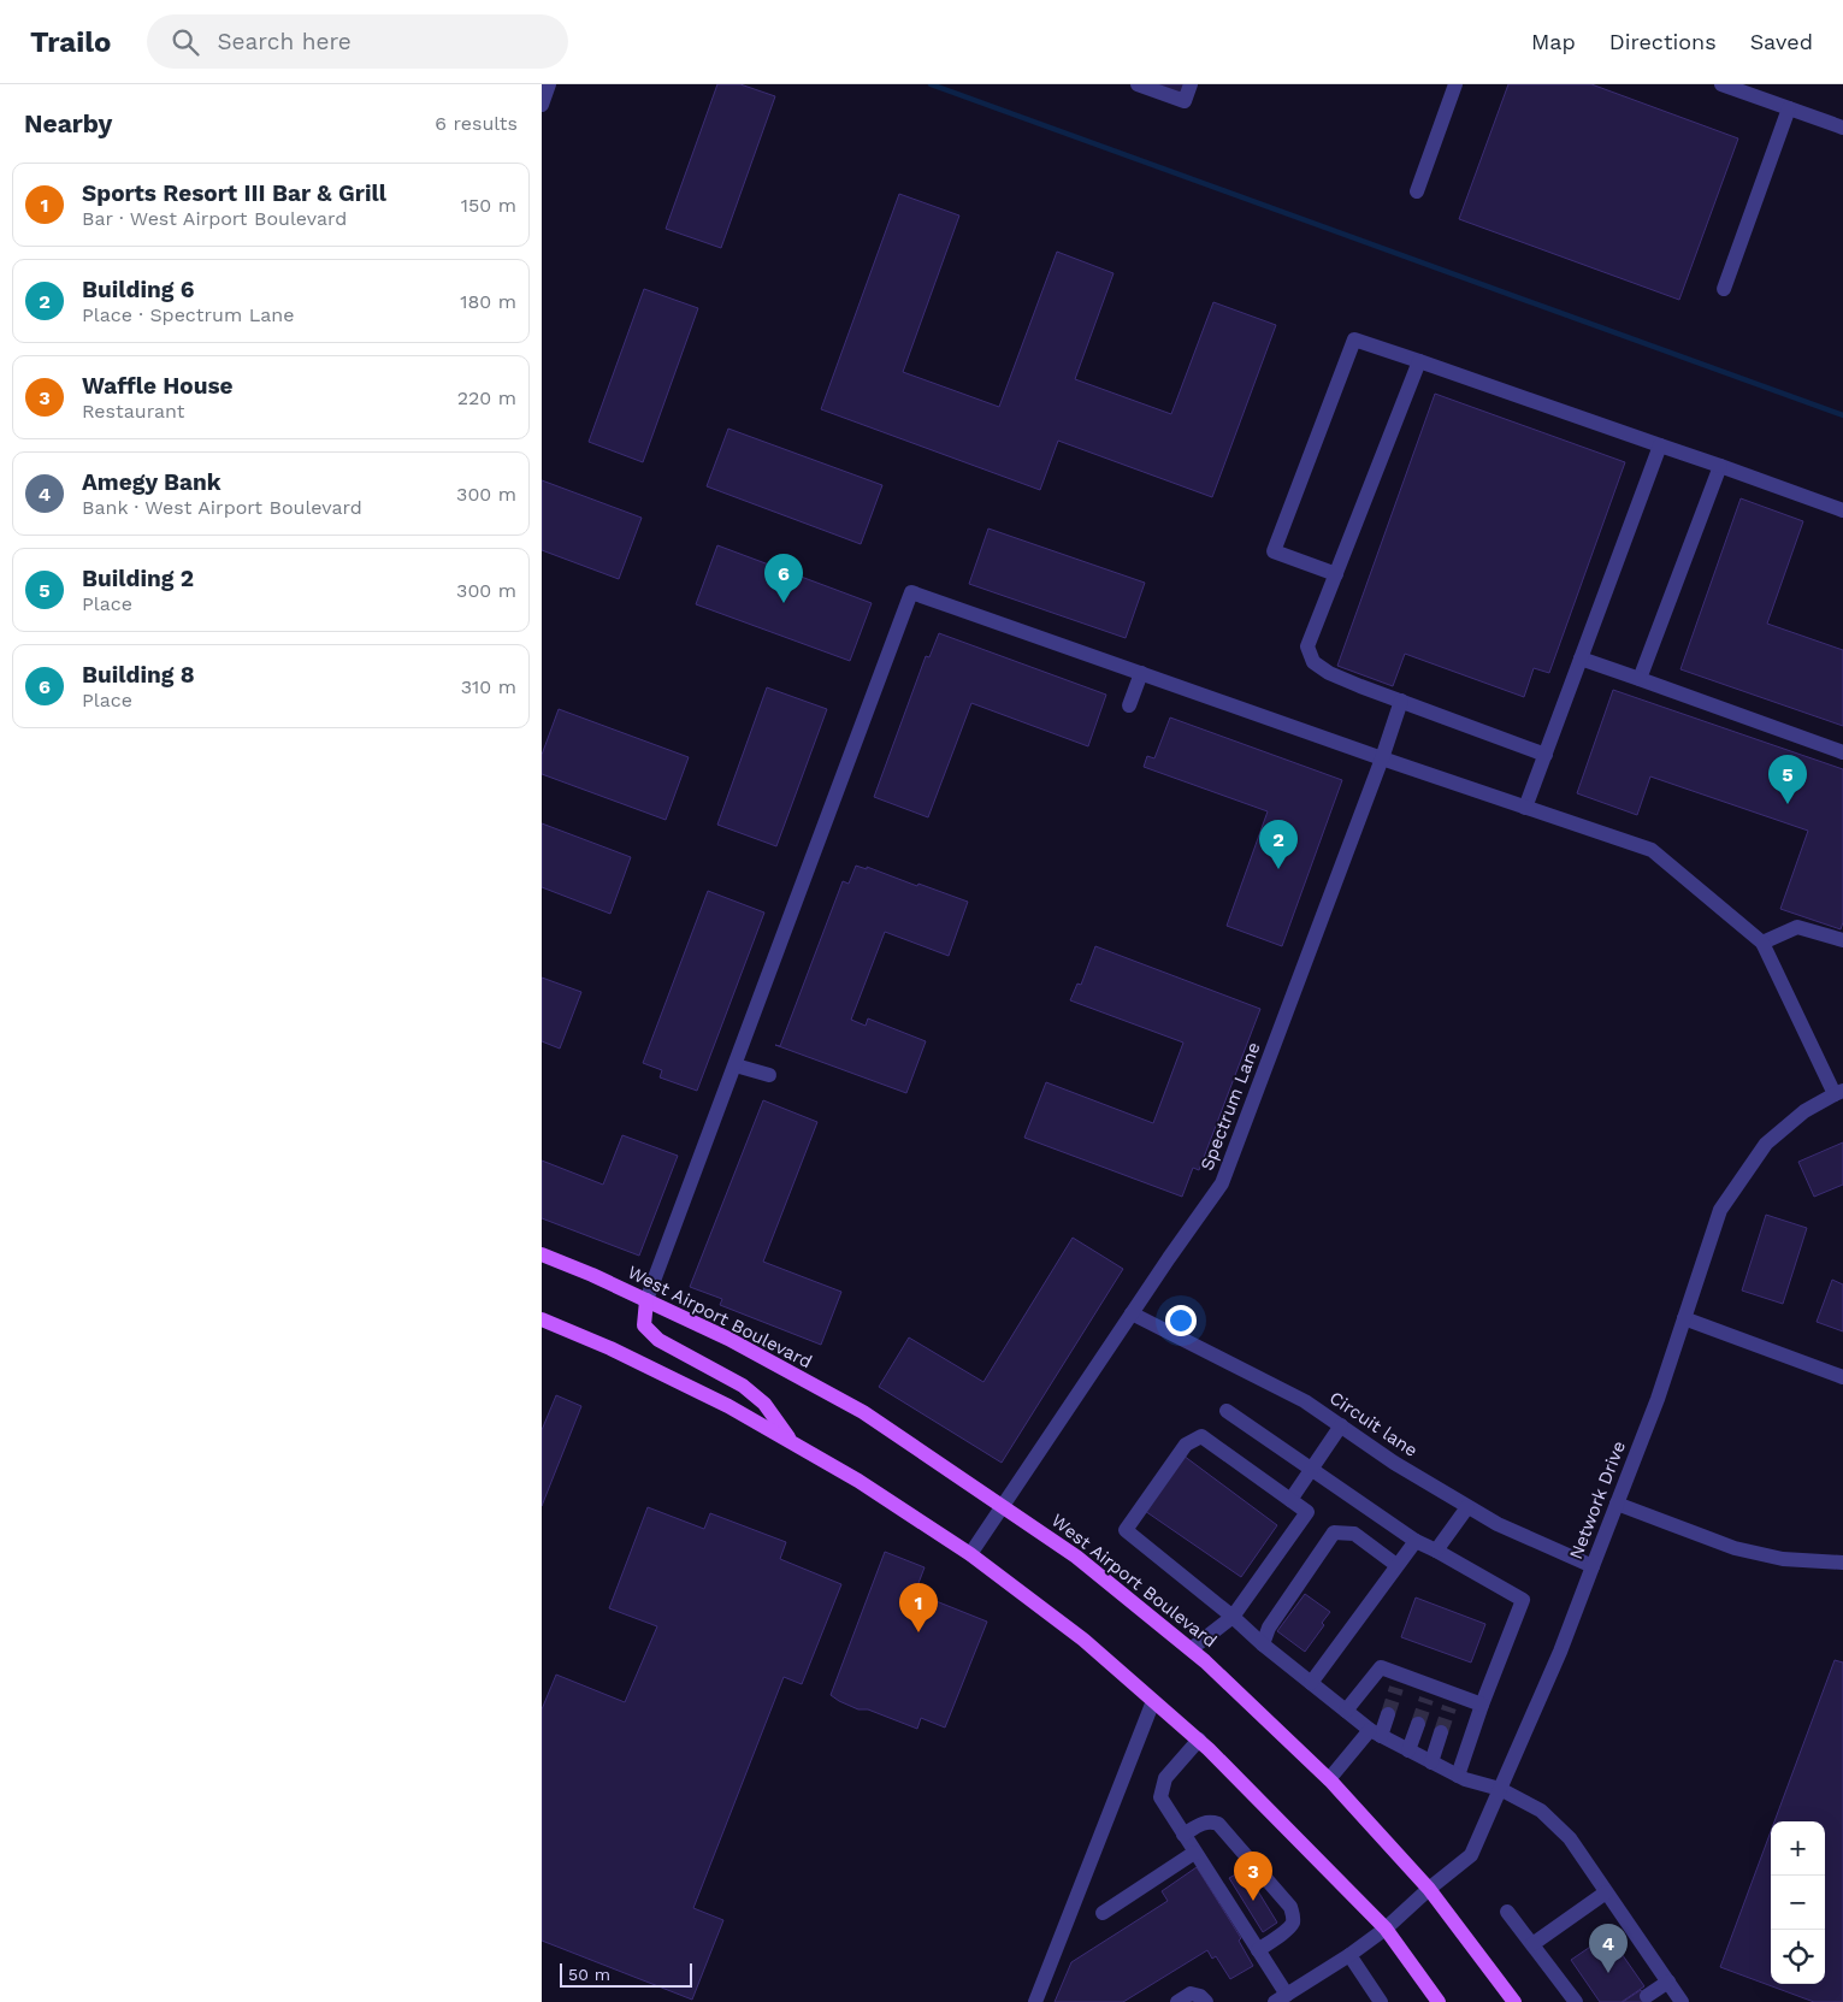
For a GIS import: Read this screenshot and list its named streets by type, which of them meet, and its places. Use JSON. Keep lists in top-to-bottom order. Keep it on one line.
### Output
{"streets":{"main road":["West Airport Boulevard"],"street":["Spectrum Lane","Circuit lane","Network Drive"]},"crossings":[["Spectrum Lane","West Airport Boulevard"],["Spectrum Lane","Circuit lane"],["West Airport Boulevard","Network Drive"],["Circuit lane","Network Drive"]],"scale_bar":"50 m","page":{"header":"Trailo","search":"Search here","nav":["Map","Directions","Saved"],"heading":["Nearby","6 results"],"list":[{"mark":"1","name":"Sports Resort III Bar & Grill","note":"Bar · West Airport Boulevard","value":"150 m"},{"mark":"2","name":"Building 6","note":"Place · Spectrum Lane","value":"180 m"},{"mark":"3","name":"Waffle House","note":"Restaurant","value":"220 m"},{"mark":"4","name":"Amegy Bank","note":"Bank · West Airport Boulevard","value":"300 m"},{"mark":"5","name":"Building 2","note":"Place","value":"300 m"},{"mark":"6","name":"Building 8","note":"Place","value":"310 m"}],"pins":["6","5","2","1","3","4"],"map_buttons":["+","−"],"scale":"50 m"}}
